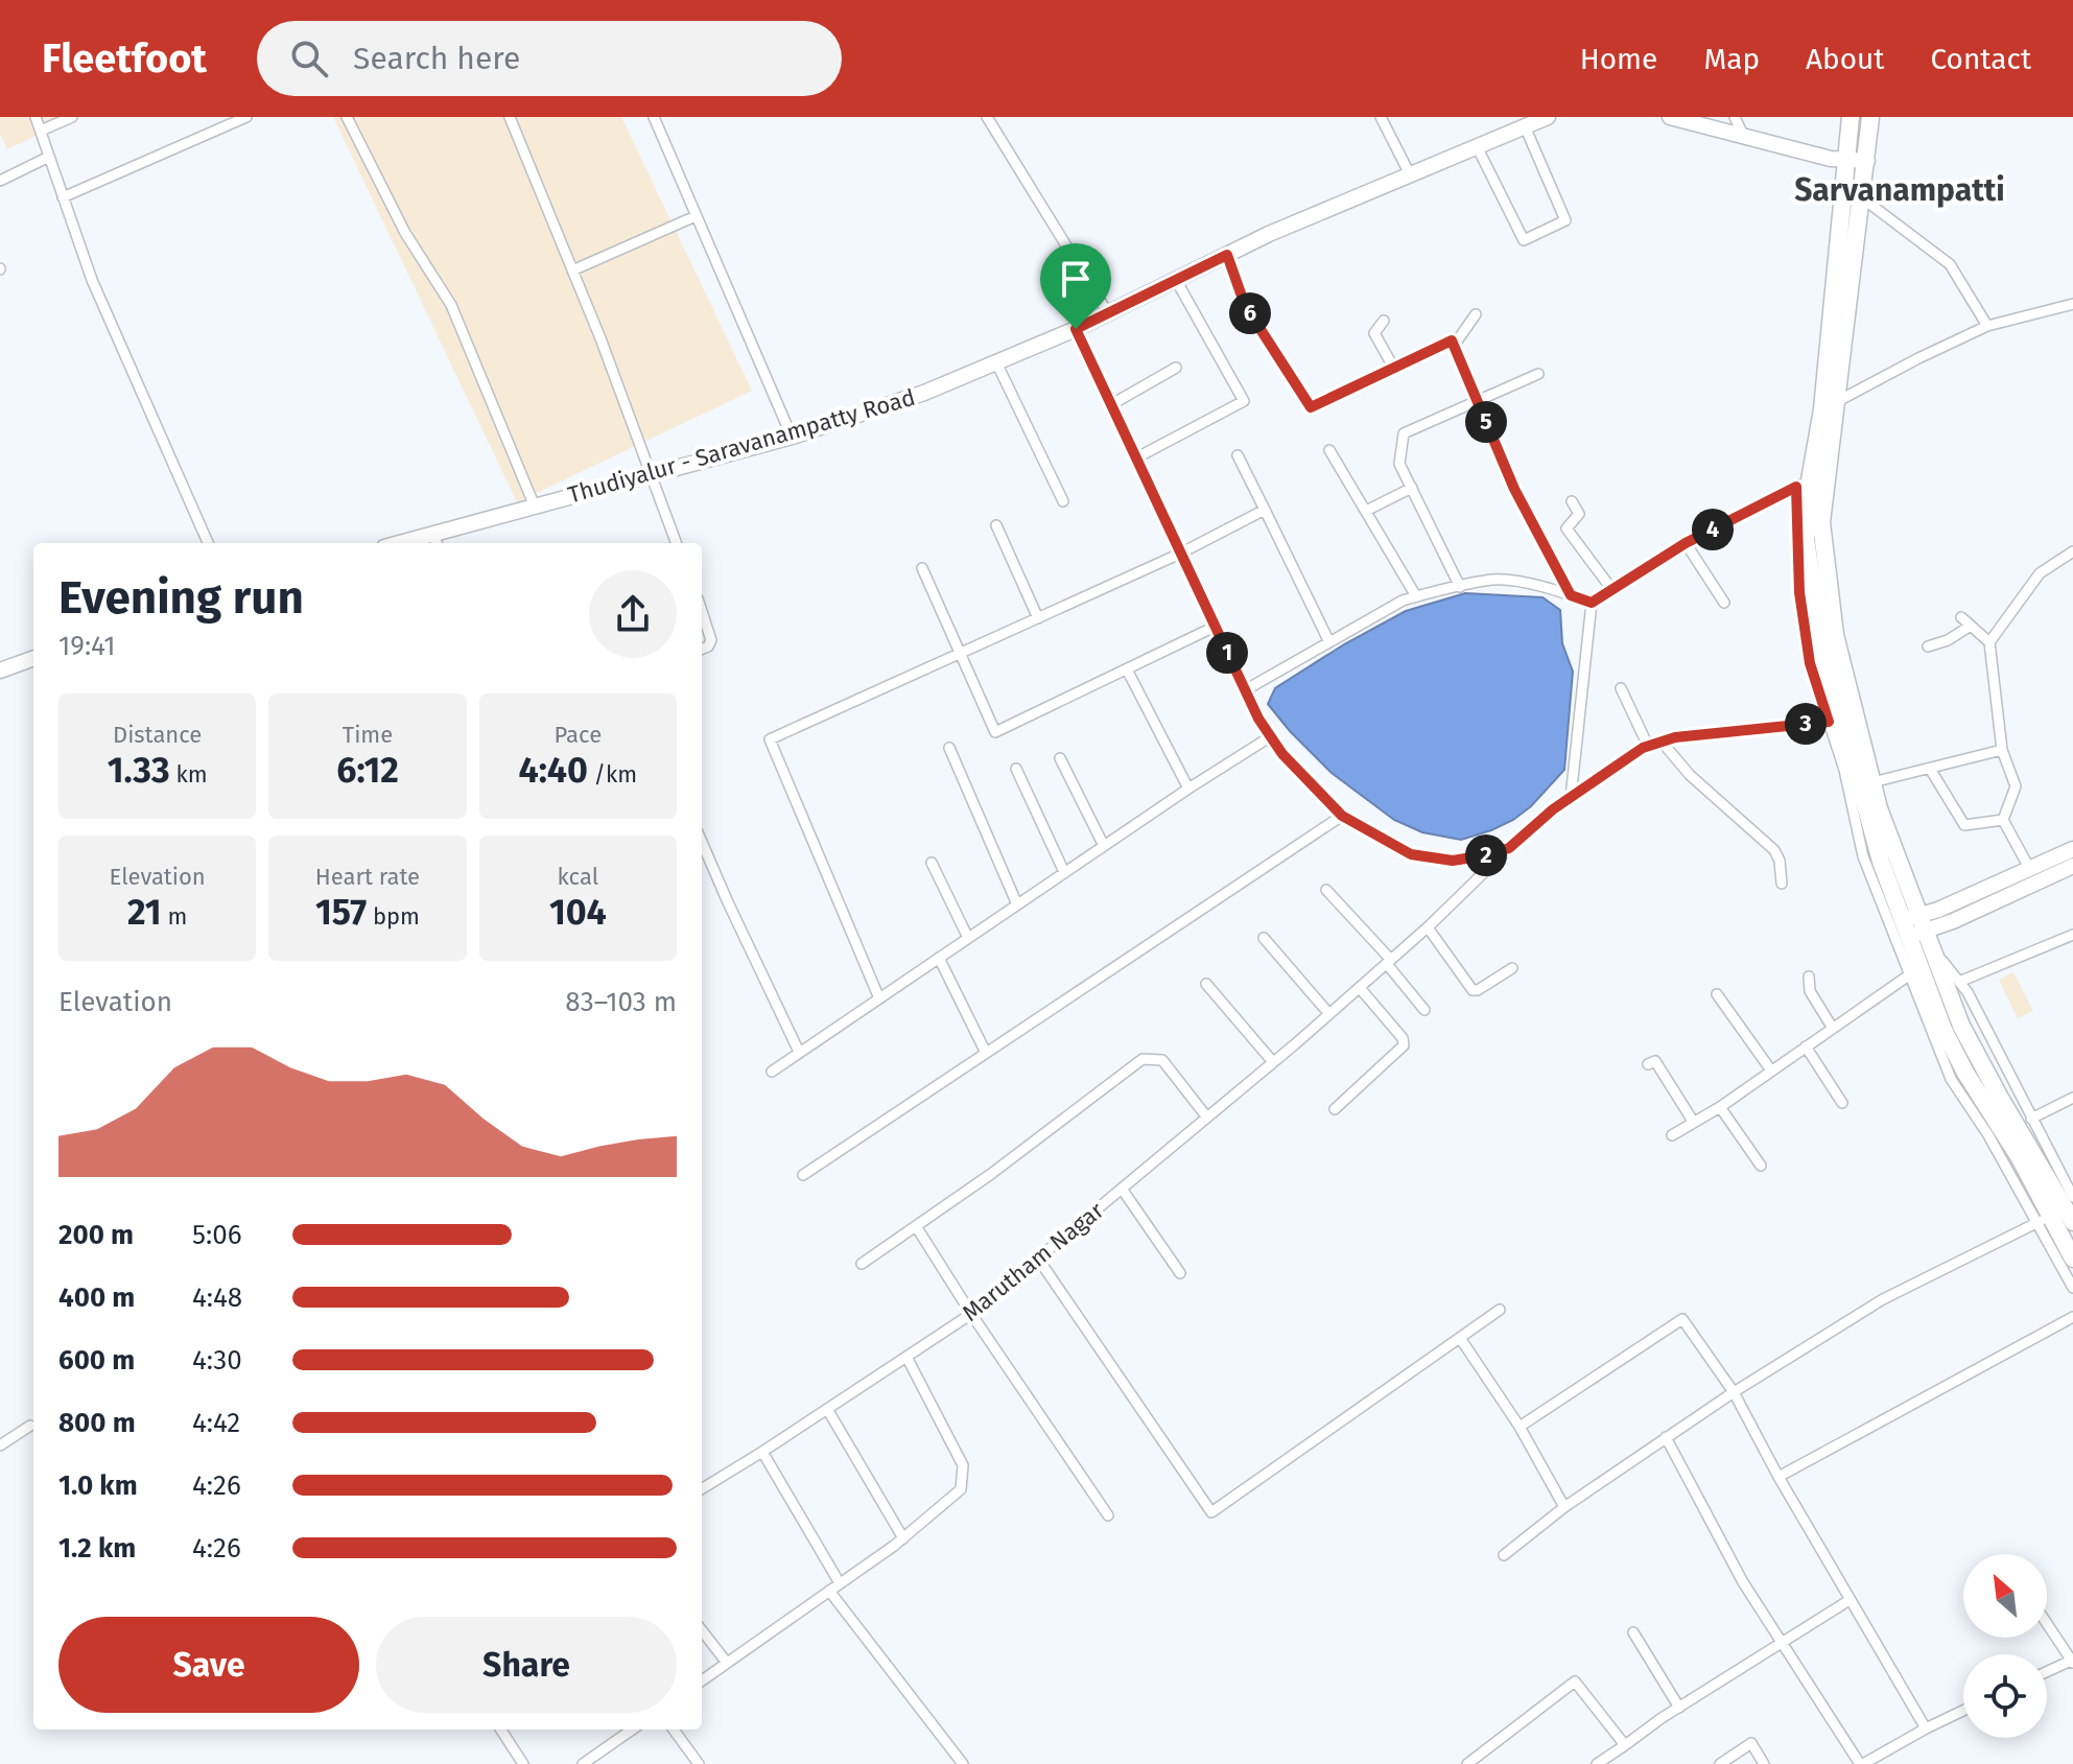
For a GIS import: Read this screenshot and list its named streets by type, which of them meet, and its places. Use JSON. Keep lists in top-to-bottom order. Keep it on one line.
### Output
{"streets":{"main road":["Thudiyalur - Saravanampatty Road"],"street":["Marutham Nagar"]},"districts":["Sarvanampatti"],"north":"top left","page":{"header":"Fleetfoot","search":"Search here","nav":["Home","Map","About","Contact"],"pins":["6","5","4","1","3","2"],"heading":["Evening run","19:41"],"stats":[["Distance","1.33 km"],["Time","6:12"],["Pace","4:40 /km"],["Elevation","21 m"],["Heart rate","157 bpm"],["kcal","104"]],"chart":["Elevation","83–103 m"],"list":[{"name":"200 m","note":"5:06"},{"name":"400 m","note":"4:48"},{"name":"600 m","note":"4:30"},{"name":"800 m","note":"4:42"},{"name":"1.0 km","note":"4:26"},{"name":"1.2 km","note":"4:26"}],"buttons":["Save","Share"]}}
